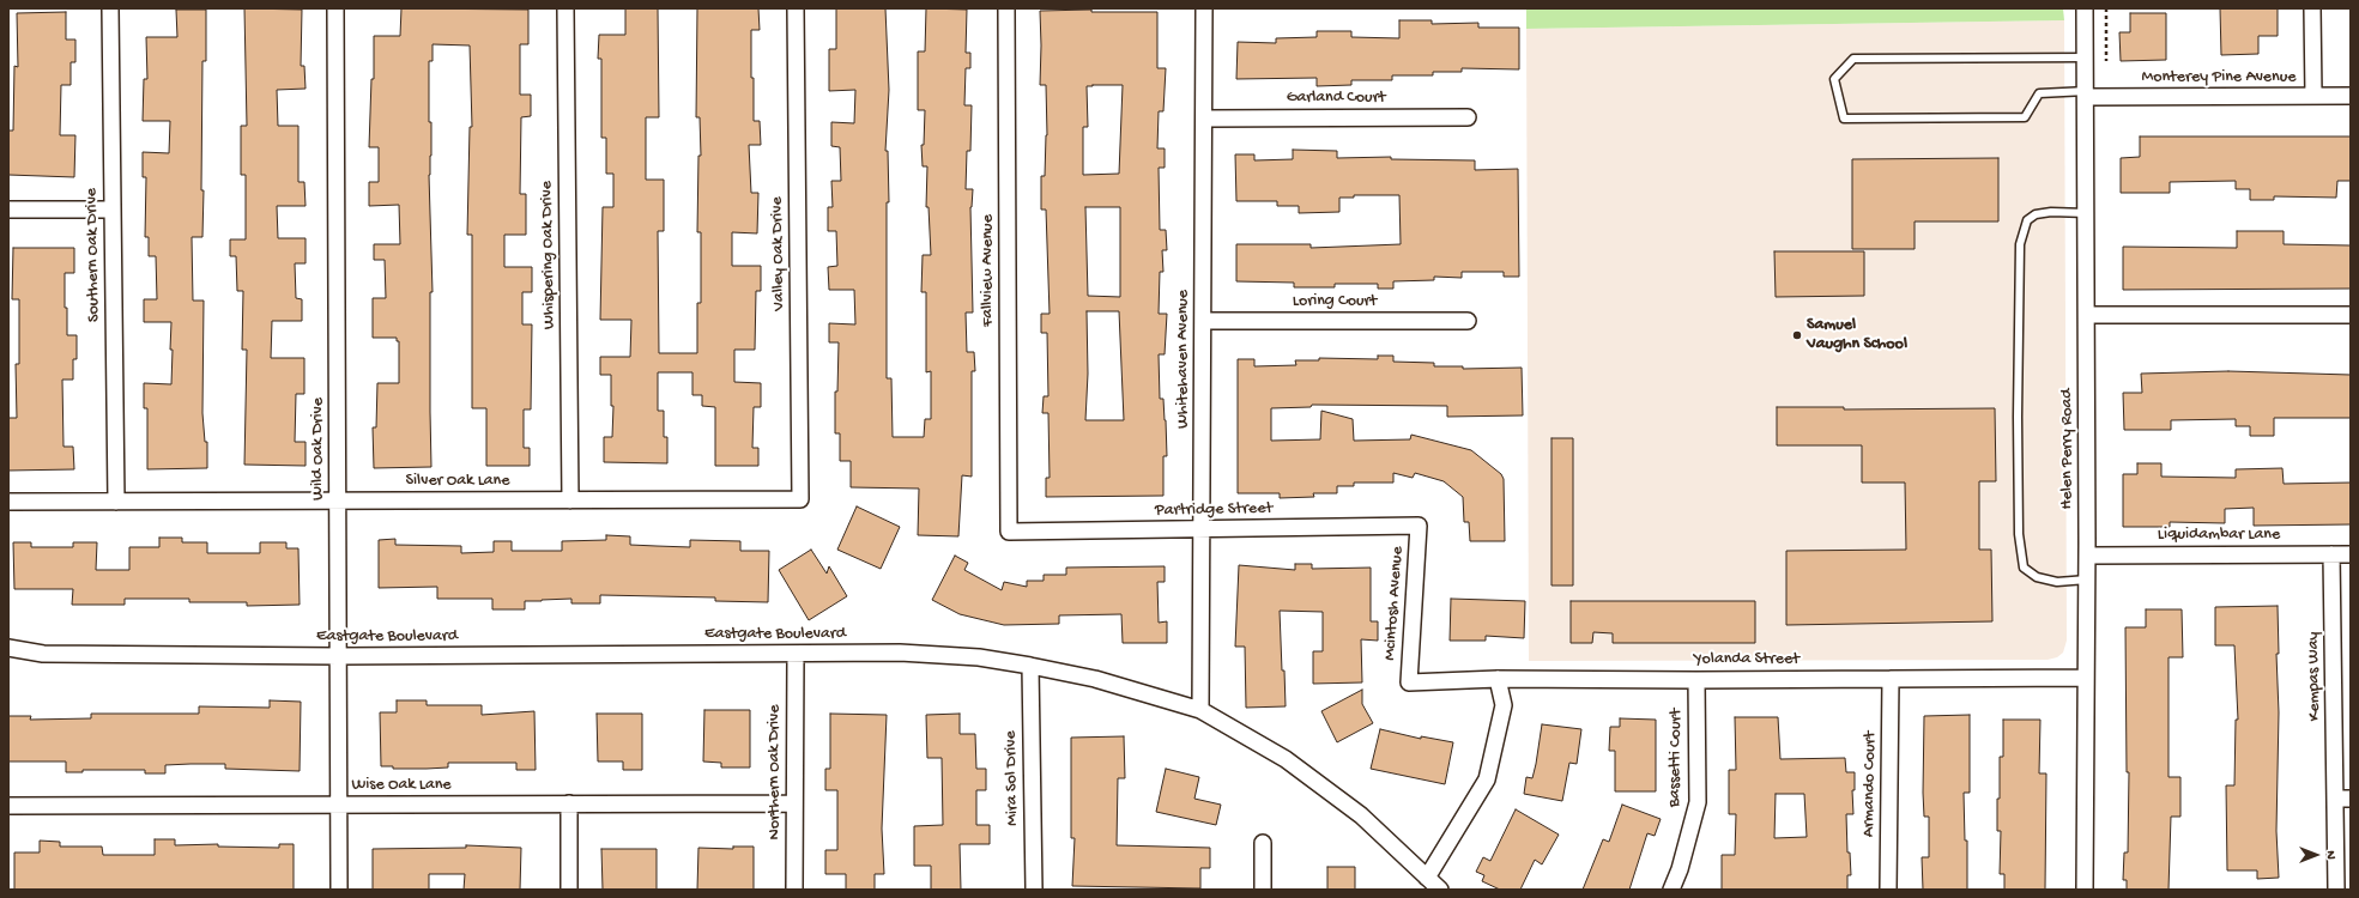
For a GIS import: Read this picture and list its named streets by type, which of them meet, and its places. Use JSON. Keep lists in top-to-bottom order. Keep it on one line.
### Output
{"streets":{"street":["Monterey Pine Avenue","Garland Court","Valley Oak Drive","Southern Oak Drive","Whispering Oak Drive","Fallview Avenue","Loring Court","Whitehaven Avenue","Wild Oak Drive","Helen Perry Road","Silver Oak Lane","Partridge Street","Liquidambar Lane","Mcintosh Avenue","Eastgate Boulevard","Yolanda Street","Kempas Way","Bassetti Court","Northern Oak Drive","Mira Sol Drive","Armando Court","Wise Oak Lane"]},"crossings":[["Monterey Pine Avenue","Helen Perry Road"],["Garland Court","Whitehaven Avenue"],["Valley Oak Drive","Silver Oak Lane"],["Southern Oak Drive","Silver Oak Lane"],["Whispering Oak Drive","Silver Oak Lane"],["Fallview Avenue","Partridge Street"],["Loring Court","Whitehaven Avenue"],["Whitehaven Avenue","Partridge Street"],["Whitehaven Avenue","Eastgate Boulevard"],["Wild Oak Drive","Silver Oak Lane"],["Wild Oak Drive","Eastgate Boulevard"],["Wild Oak Drive","Wise Oak Lane"],["Helen Perry Road","Liquidambar Lane"],["Helen Perry Road","Yolanda Street"],["Partridge Street","Mcintosh Avenue"],["Liquidambar Lane","Kempas Way"],["Mcintosh Avenue","Yolanda Street"],["Eastgate Boulevard","Northern Oak Drive"],["Eastgate Boulevard","Mira Sol Drive"],["Yolanda Street","Bassetti Court"],["Yolanda Street","Armando Court"],["Northern Oak Drive","Wise Oak Lane"]],"places":["Samuel Vaughn School"],"north":"right"}
